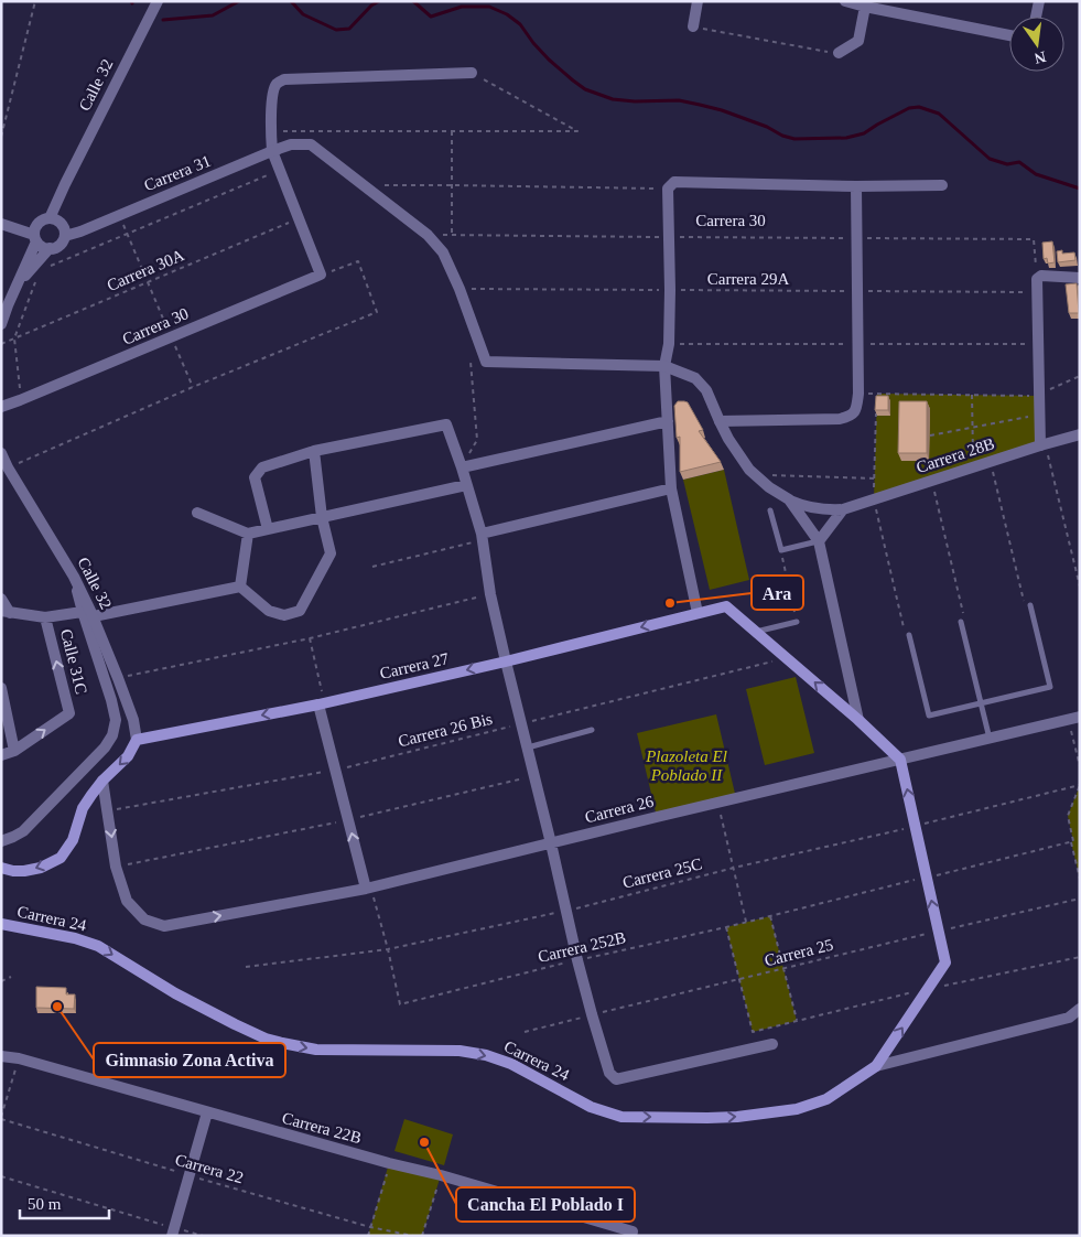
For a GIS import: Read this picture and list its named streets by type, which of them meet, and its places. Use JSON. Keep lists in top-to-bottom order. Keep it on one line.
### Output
{"streets":{"main road":["Carrera 27","Carrera 24"],"street":["Calle 32","Carrera 31","Carrera 30","Carrera 28B","Calle 31C","Carrera 26","Carrera 22B"],"path":["Carrera 30A","Carrera 29A","Carrera 26 Bis","Carrera 25C","Carrera 252B","Carrera 25","Carrera 22"]},"crossings":[["Calle 32","Carrera 31"],["Calle 32","Carrera 27"],["Carrera 31","Carrera 30"],["Carrera 31","Carrera 29A"],["Carrera 26","Carrera 24"],["Carrera 25C","Carrera 24"],["Carrera 25C","Carrera 252B"],["Carrera 24","Carrera 25"],["Carrera 252B","Carrera 25"]],"one_way":["Carrera 27"],"parks":["Plazoleta El Poblado II"],"places":["Ara","Gimnasio Zona Activa","Cancha El Poblado I"],"scale_bar":"50 m","north":"bottom"}
